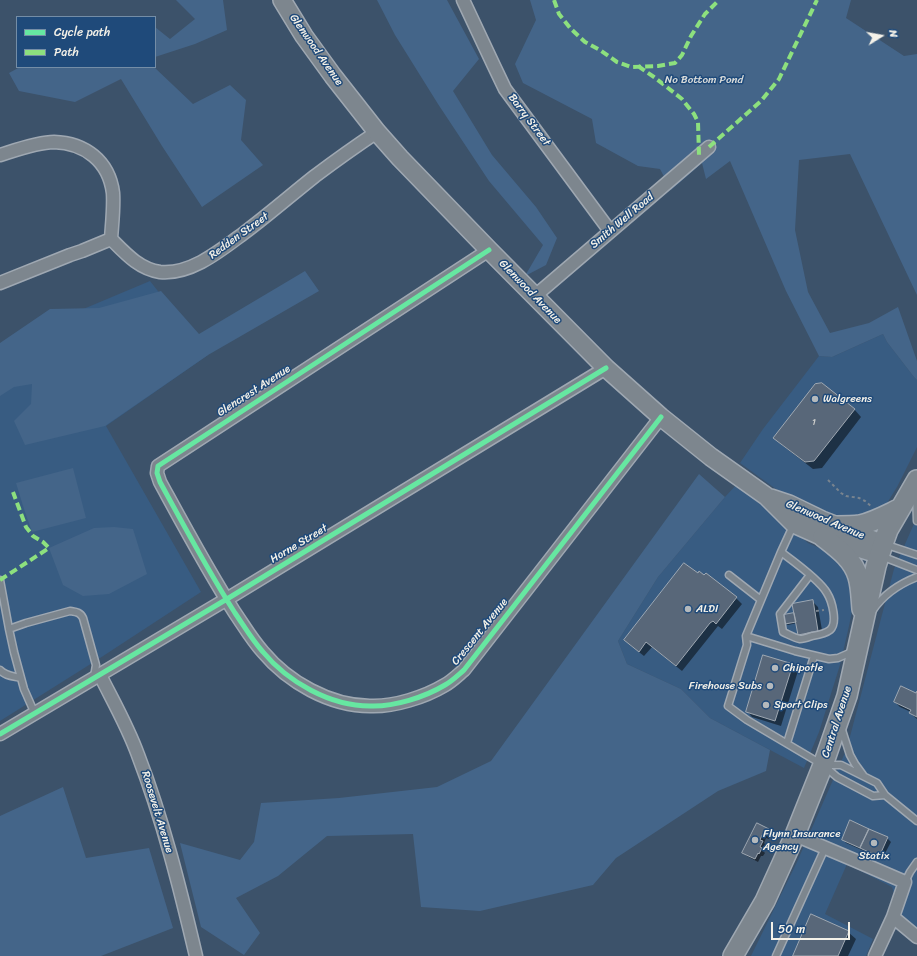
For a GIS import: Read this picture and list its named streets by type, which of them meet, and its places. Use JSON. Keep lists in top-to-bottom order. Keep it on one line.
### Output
{"streets":{"main road":["Central Avenue"],"street":["Glenwood Avenue","Barry Street","Smith Well Road","Redden Street","Glencrest Avenue","Horne Street","Crescent Avenue","Roosevelt Avenue"]},"crossings":[["Glenwood Avenue","Smith Well Road"],["Glenwood Avenue","Redden Street"],["Glenwood Avenue","Glencrest Avenue"],["Glenwood Avenue","Horne Street"],["Glenwood Avenue","Crescent Avenue"],["Glenwood Avenue","Central Avenue"],["Barry Street","Smith Well Road"],["Glencrest Avenue","Horne Street"],["Glencrest Avenue","Crescent Avenue"],["Horne Street","Crescent Avenue"],["Horne Street","Roosevelt Avenue"]],"parks":["No Bottom Pond"],"places":["Walgreens","ALDI","Chipotle","Firehouse Subs","Sport Clips","Flynn Insurance Agency","Statix"],"house_numbers":["1"],"legend":["Cycle path","Path"],"scale_bar":"50 m","north":"right"}
